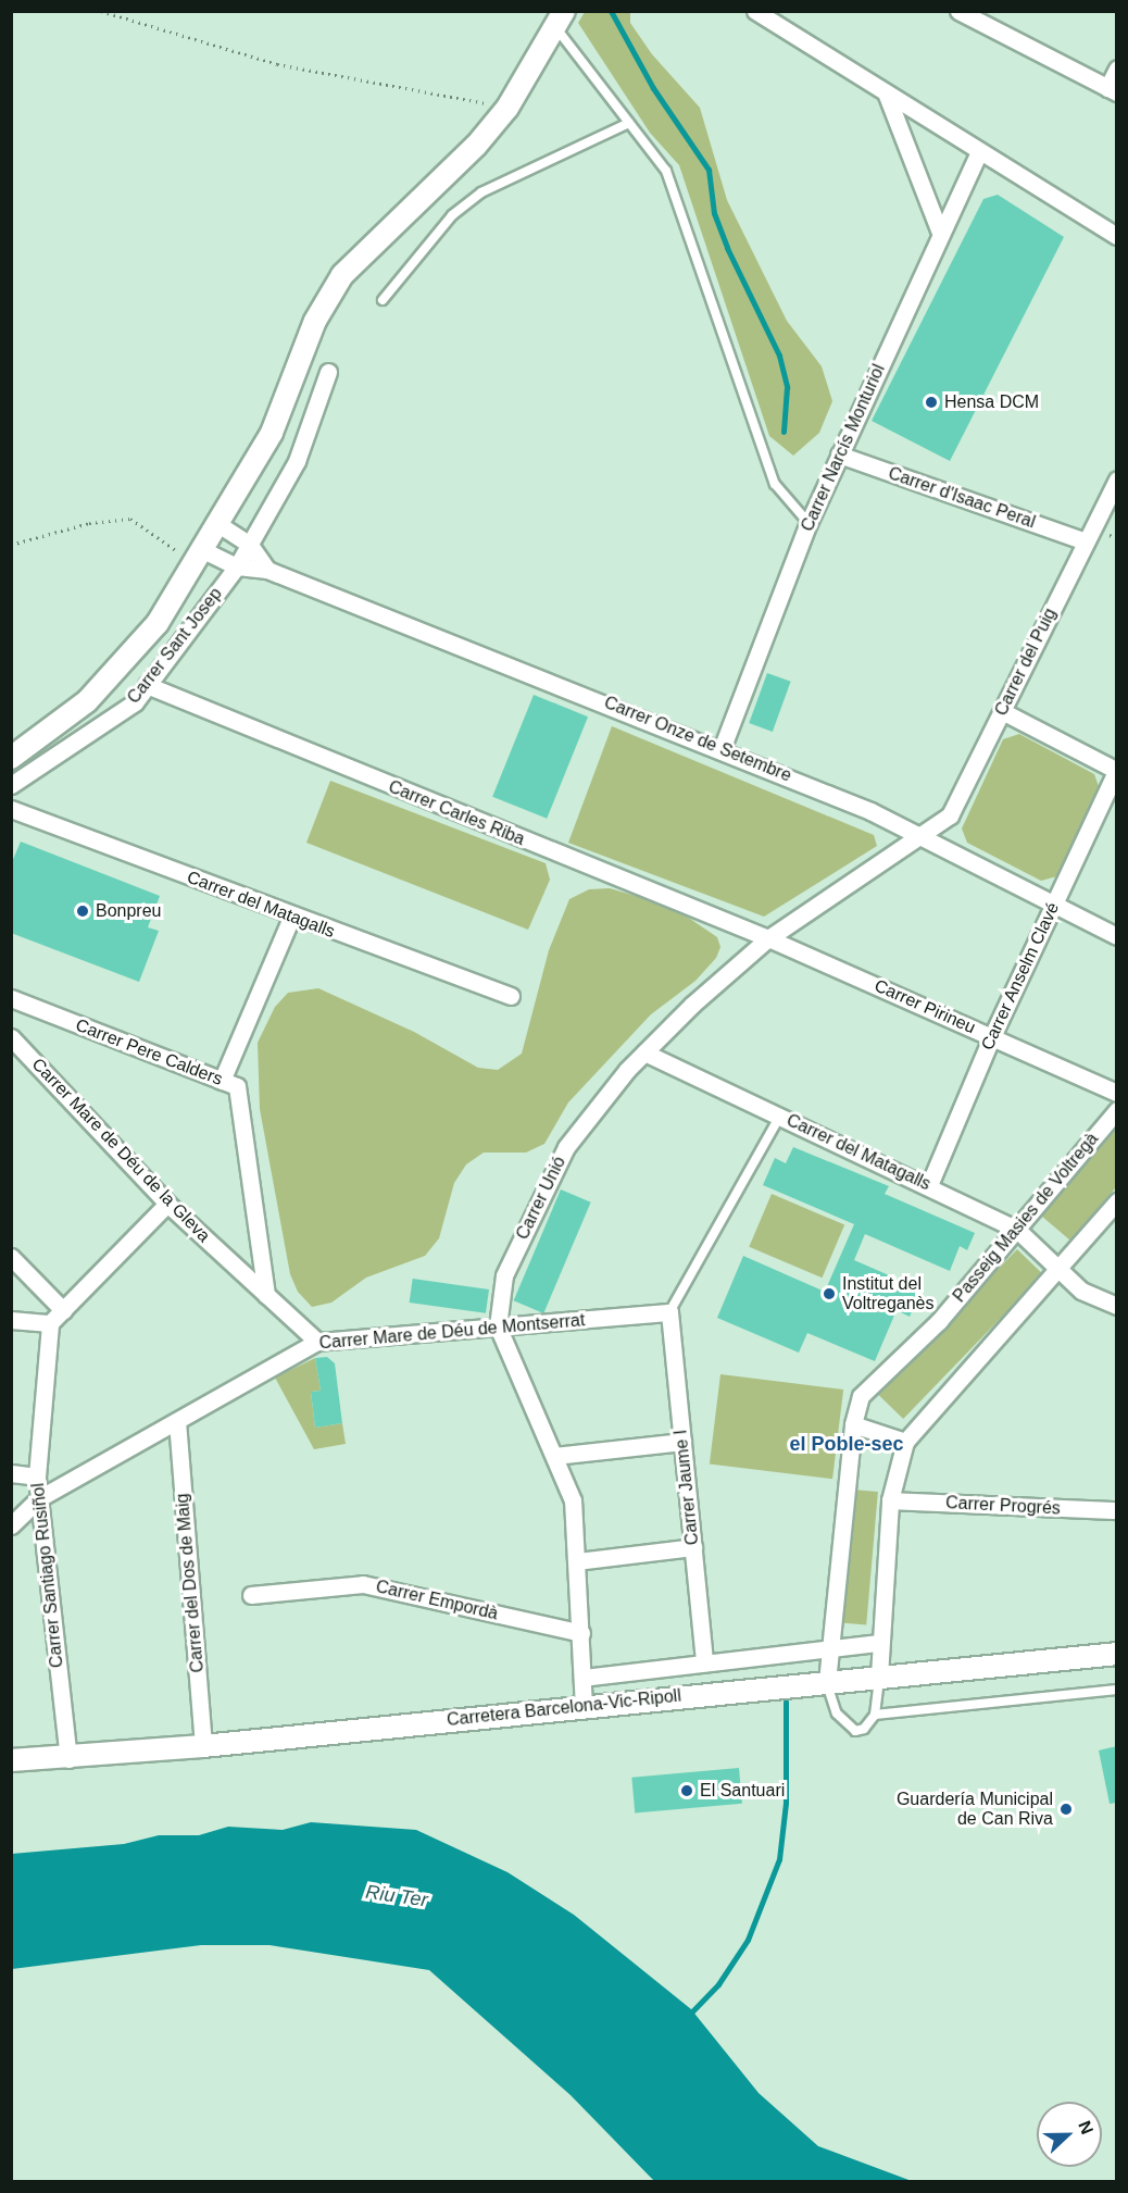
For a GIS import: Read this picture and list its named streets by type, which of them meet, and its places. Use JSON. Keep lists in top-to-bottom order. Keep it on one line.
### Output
{"streets":{"street":["Carrer Narcís Monturiol","Carrer d'Isaac Peral","Carrer Sant Josep","Carrer del Puig","Carrer Onze de Setembre","Carrer Carles Riba","Carrer del Matagalls","Carrer Anselm Clavé","Carrer Pirineu","Carrer Pere Calders","Carrer Mare de Déu de la Gleva","Carrer Unió","Passeig Masies de Voltregà","Carrer Mare de Déu de Montserrat","Carrer Jaume I","Carrer Progrés","Carrer Santiago Rusiñol","Carrer del Dos de Maig","Carrer Empordà","Carretera Barcelona-Vic-Ripoll"]},"crossings":[["Carrer Narcís Monturiol","Carrer d'Isaac Peral"],["Carrer Narcís Monturiol","Carrer Onze de Setembre"],["Carrer d'Isaac Peral","Carrer del Puig"],["Carrer Sant Josep","Carrer Onze de Setembre"],["Carrer Sant Josep","Carrer Carles Riba"],["Carrer del Puig","Carrer Onze de Setembre"],["Carrer del Puig","Carrer Unió"],["Carrer Onze de Setembre","Carrer Anselm Clavé"],["Carrer Onze de Setembre","Carrer Unió"],["Carrer Carles Riba","Carrer Pirineu"],["Carrer Carles Riba","Carrer Unió"],["Carrer del Matagalls","Carrer Anselm Clavé"],["Carrer del Matagalls","Carrer Unió"],["Carrer del Matagalls","Passeig Masies de Voltregà"],["Carrer Anselm Clavé","Carrer Pirineu"],["Carrer Pirineu","Carrer Unió"],["Carrer Pere Calders","Carrer Mare de Déu de la Gleva"],["Carrer Mare de Déu de la Gleva","Carrer Mare de Déu de Montserrat"],["Carrer Unió","Carrer Mare de Déu de Montserrat"],["Passeig Masies de Voltregà","Carretera Barcelona-Vic-Ripoll"],["Carrer Mare de Déu de Montserrat","Carrer Jaume I"],["Carrer Mare de Déu de Montserrat","Carrer Santiago Rusiñol"],["Carrer Mare de Déu de Montserrat","Carrer del Dos de Maig"],["Carrer Santiago Rusiñol","Carretera Barcelona-Vic-Ripoll"],["Carrer del Dos de Maig","Carretera Barcelona-Vic-Ripoll"]],"districts":["el Poble-sec"],"water":["Riu Ter"],"places":["Hensa DCM","Bonpreu","Institut del Voltreganès","El Santuari","Guardería Municipal de Can Riva"],"north":"right"}
